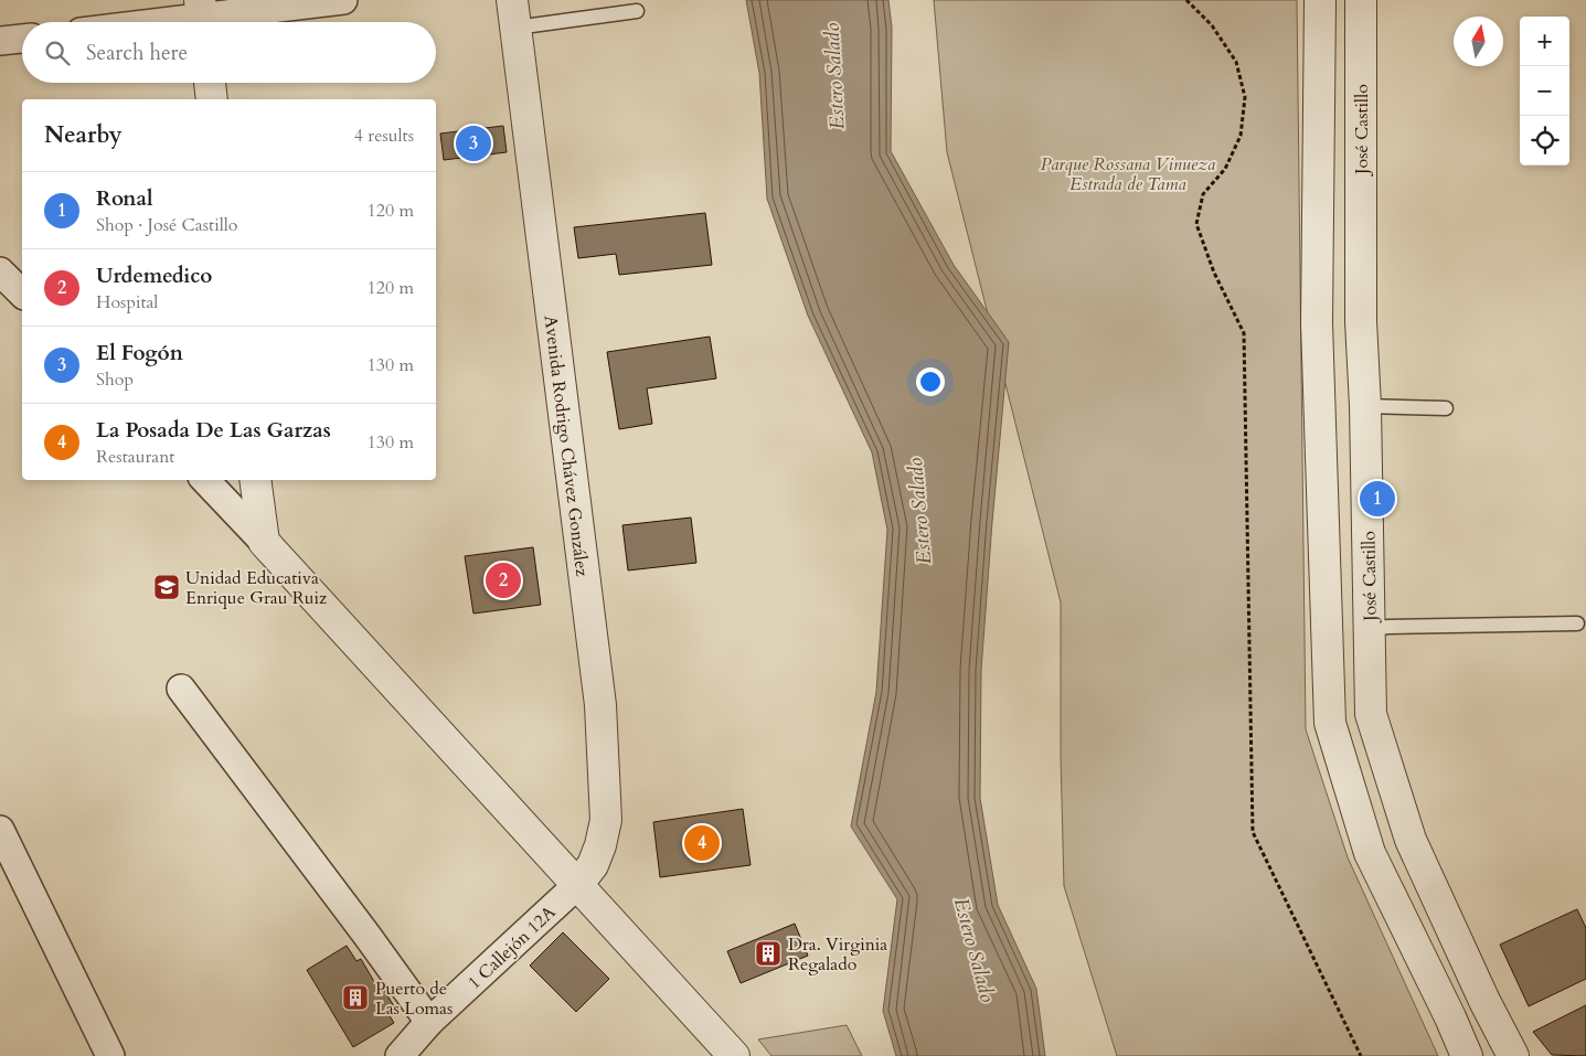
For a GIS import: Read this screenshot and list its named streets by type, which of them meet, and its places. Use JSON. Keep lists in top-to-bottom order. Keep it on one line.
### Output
{"streets":{"street":["José Castillo","Avenida Rodrigo Chávez González","1 Callejón 12A"]},"crossings":[["Avenida Rodrigo Chávez González","1 Callejón 12A"]],"water":["Estero Salado"],"parks":["Parque Rossana Vinueza Estrada de Tama"],"places":{"school or university":["Unidad Educativa Enrique Grau Ruiz"],"building":["Dra. Virginia Regalado","Puerto de Las Lomas"]},"north":"top","page":{"map_buttons":["+","−"],"search":"Search here","heading":["Nearby","4 results"],"pins":["3","1","2","4"],"list":[{"mark":"1","name":"Ronal","note":"Shop · José Castillo","value":"120 m"},{"mark":"2","name":"Urdemedico","note":"Hospital","value":"120 m"},{"mark":"3","name":"El Fogón","note":"Shop","value":"130 m"},{"mark":"4","name":"La Posada De Las Garzas","note":"Restaurant","value":"130 m"}]}}
